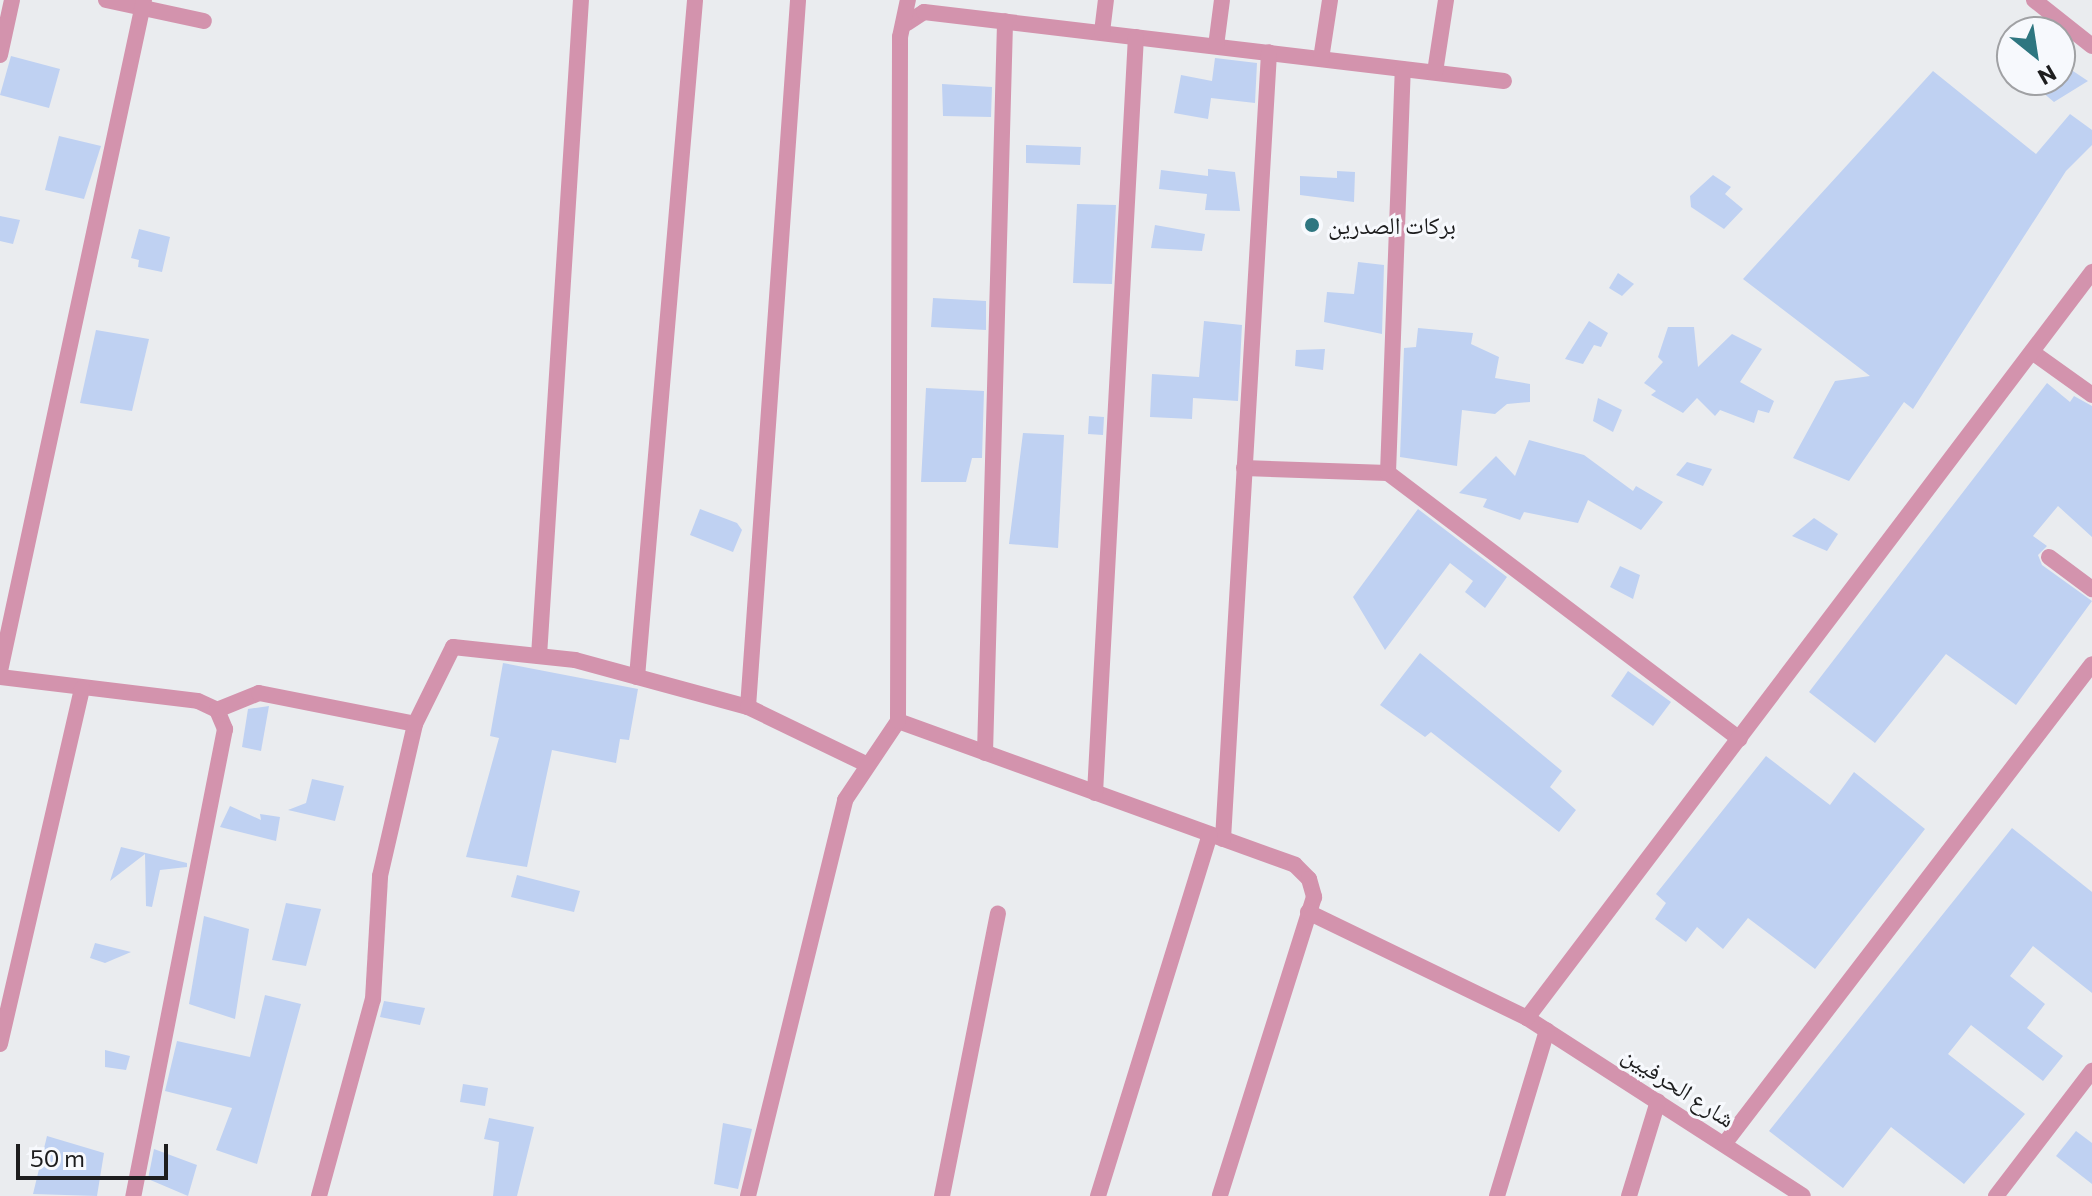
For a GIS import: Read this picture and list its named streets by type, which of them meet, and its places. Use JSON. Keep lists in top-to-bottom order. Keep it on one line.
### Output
{"streets":{"street":["شارع الحرفيين"]},"places":["بركات الصدرين"],"scale_bar":"50 m","north":"bottom right"}
